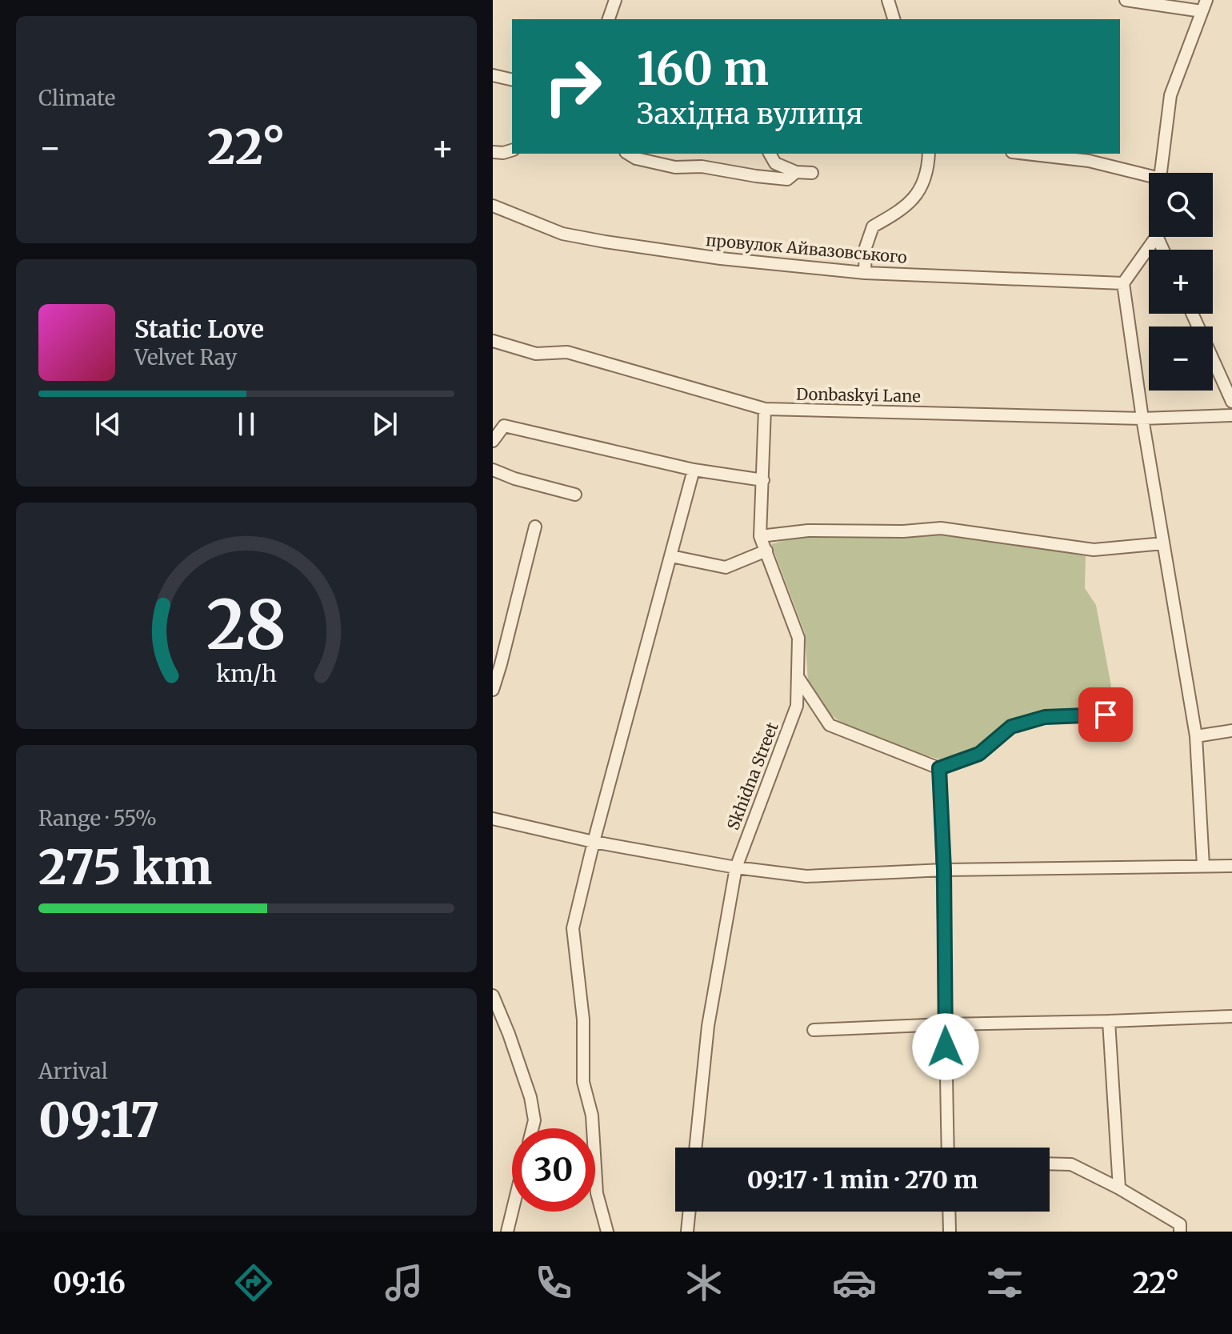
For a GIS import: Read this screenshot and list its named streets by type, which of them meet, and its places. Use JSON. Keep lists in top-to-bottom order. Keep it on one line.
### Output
{"streets":{"street":["провулок Айвазовського","Donbaskyi Lane","Skhidna Street"]},"crossings":[["Donbaskyi Lane","Skhidna Street"]],"page":{"tile":["Climate",["Range · 55%","275 km"],["Arrival","09:17"]],"turn":["160 m","Західна вулиця"],"heat":["−","22°","+"],"map_buttons":["+","−"],"song":["Static Love","Velvet Ray"],"limit":"30","trip":"09:17 · 1 min · 270 m","tabs":["09:16","22°"],"gauge":["28","km/h"]}}
